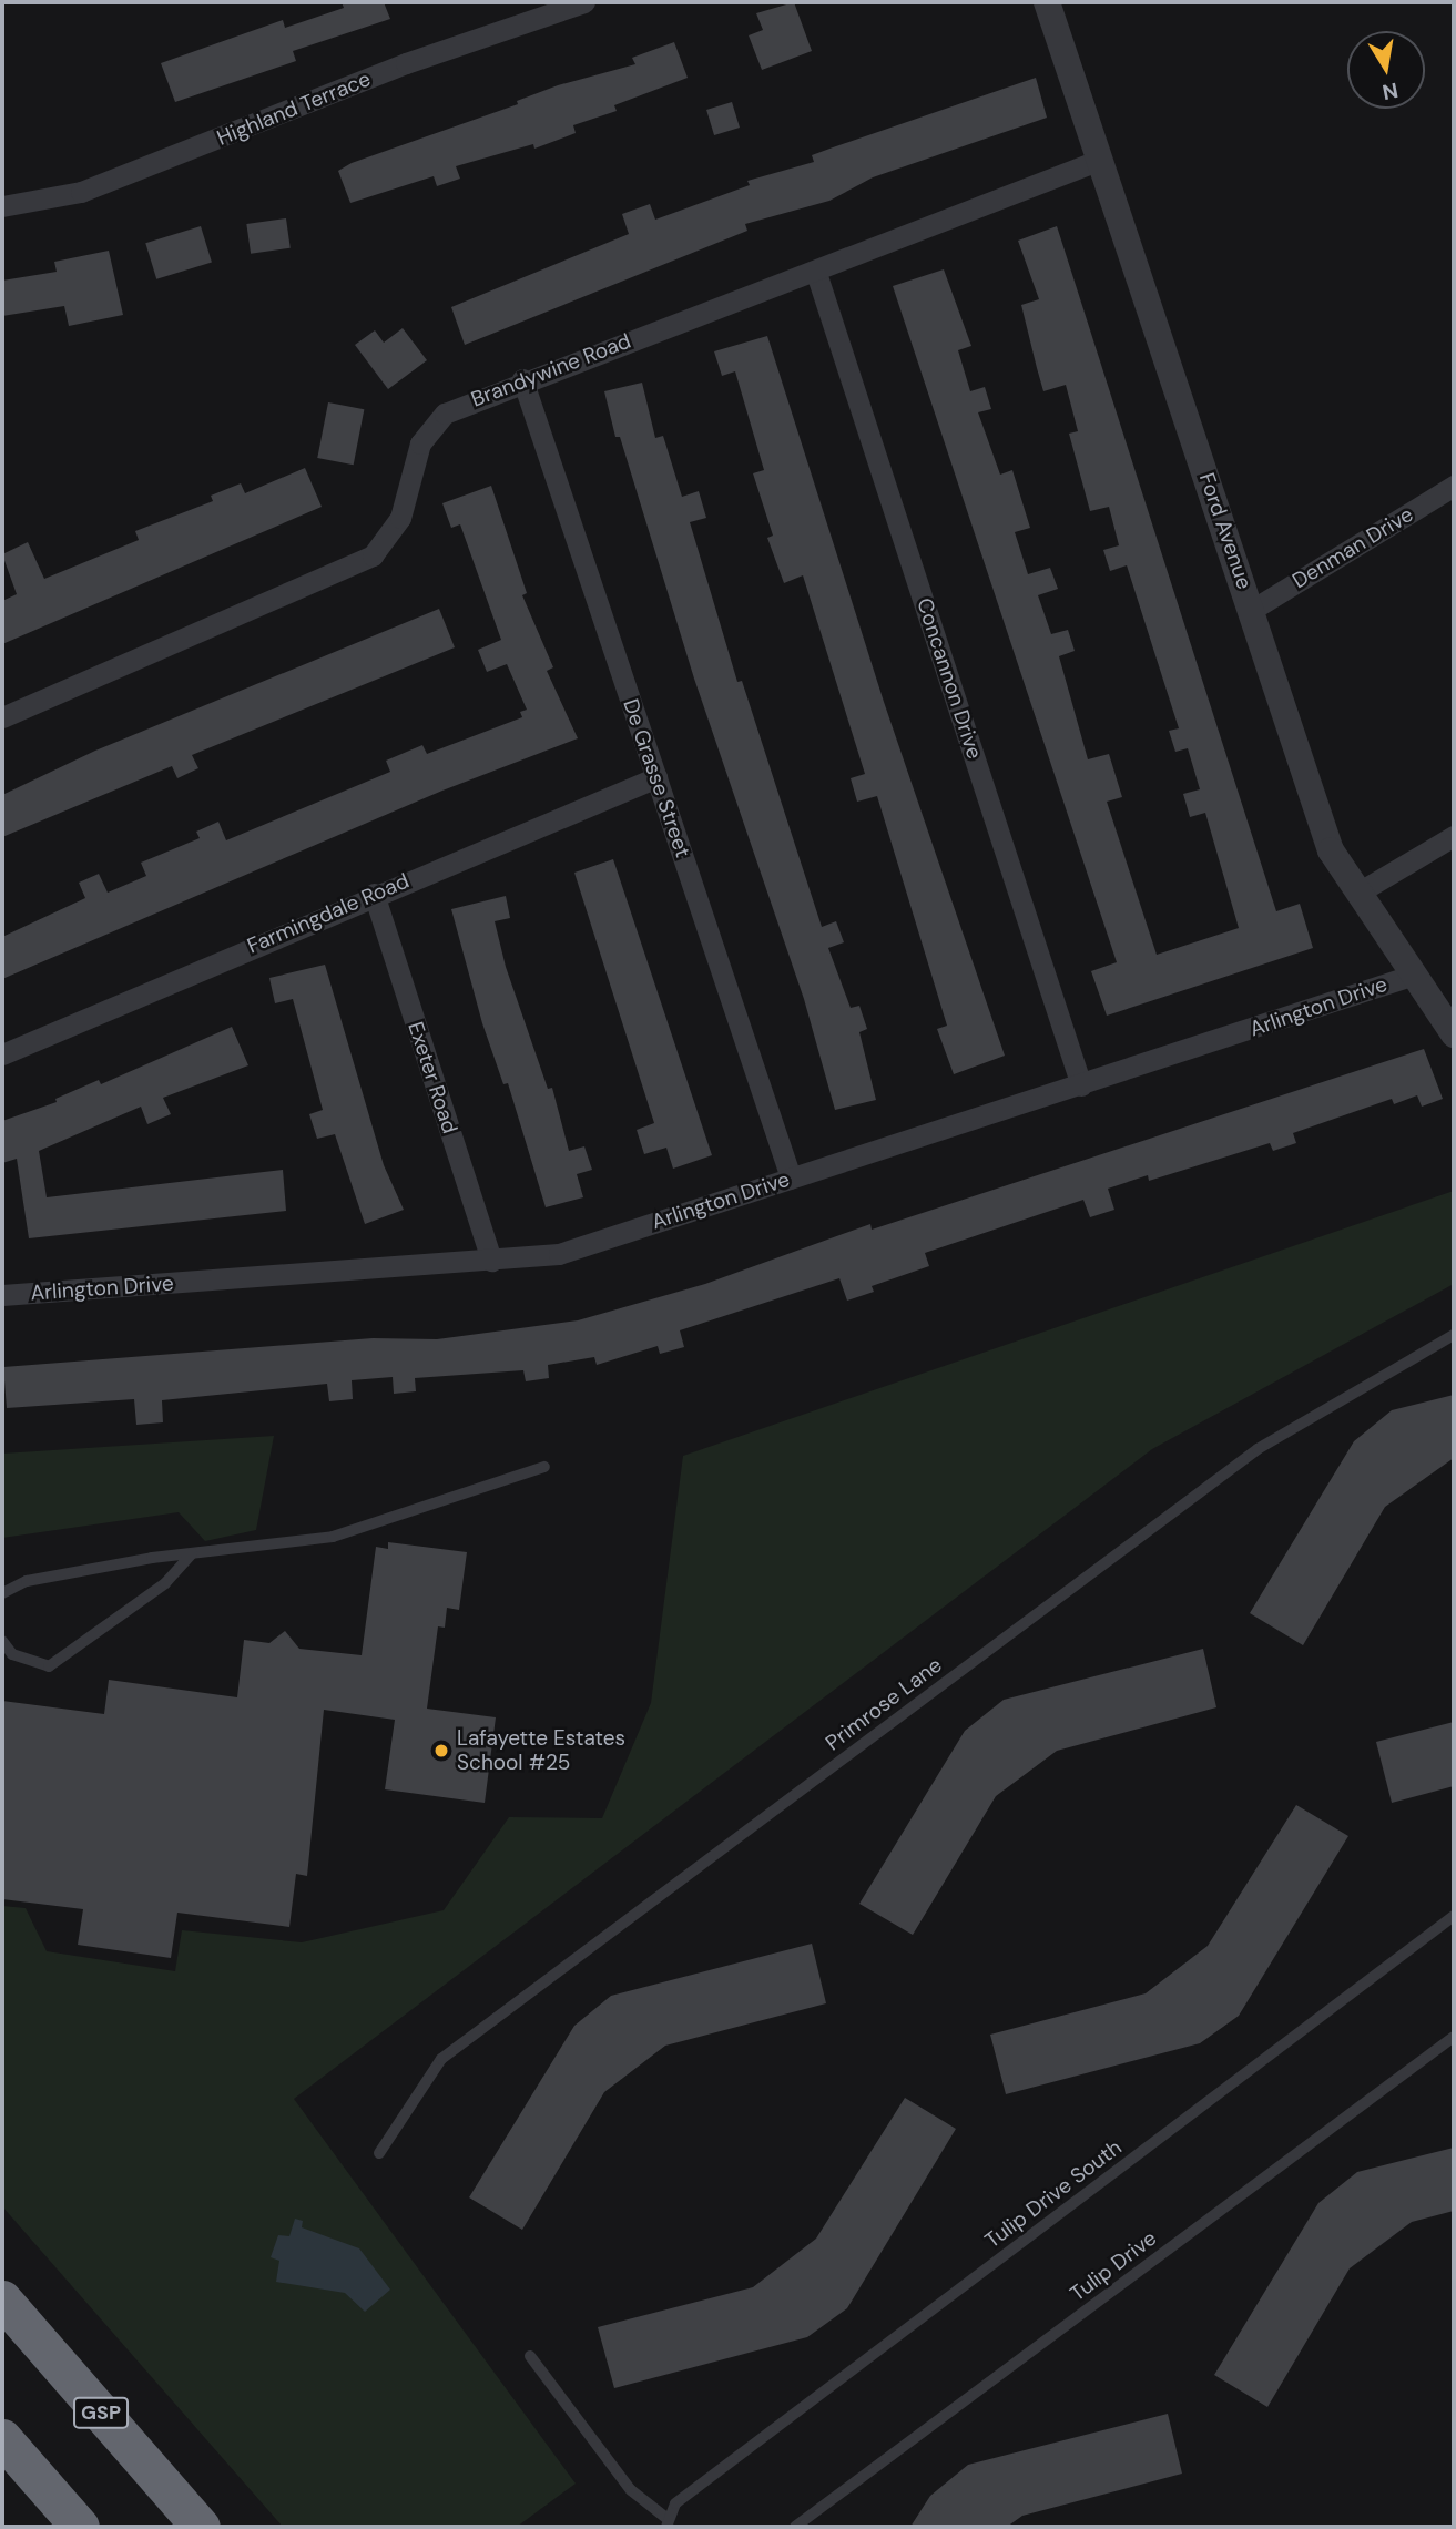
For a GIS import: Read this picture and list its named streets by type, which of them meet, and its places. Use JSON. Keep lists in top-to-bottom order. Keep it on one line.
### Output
{"streets":{"highway":["GSP"],"street":["Highland Terrace","Brandywine Road","Ford Avenue","Denman Drive","Concannon Drive","De Grasse Street","Farmingdale Road","Arlington Drive","Exeter Road"],"lane":["Primrose Lane","Tulip Drive South","Tulip Drive"]},"crossings":[["Brandywine Road","Ford Avenue"],["Brandywine Road","Concannon Drive"],["Brandywine Road","De Grasse Street"],["Ford Avenue","Denman Drive"],["Ford Avenue","Arlington Drive"],["Concannon Drive","Arlington Drive"],["De Grasse Street","Farmingdale Road"],["De Grasse Street","Arlington Drive"],["Farmingdale Road","Exeter Road"],["Arlington Drive","Exeter Road"]],"places":["Lafayette Estates School #25"],"north":"bottom"}
